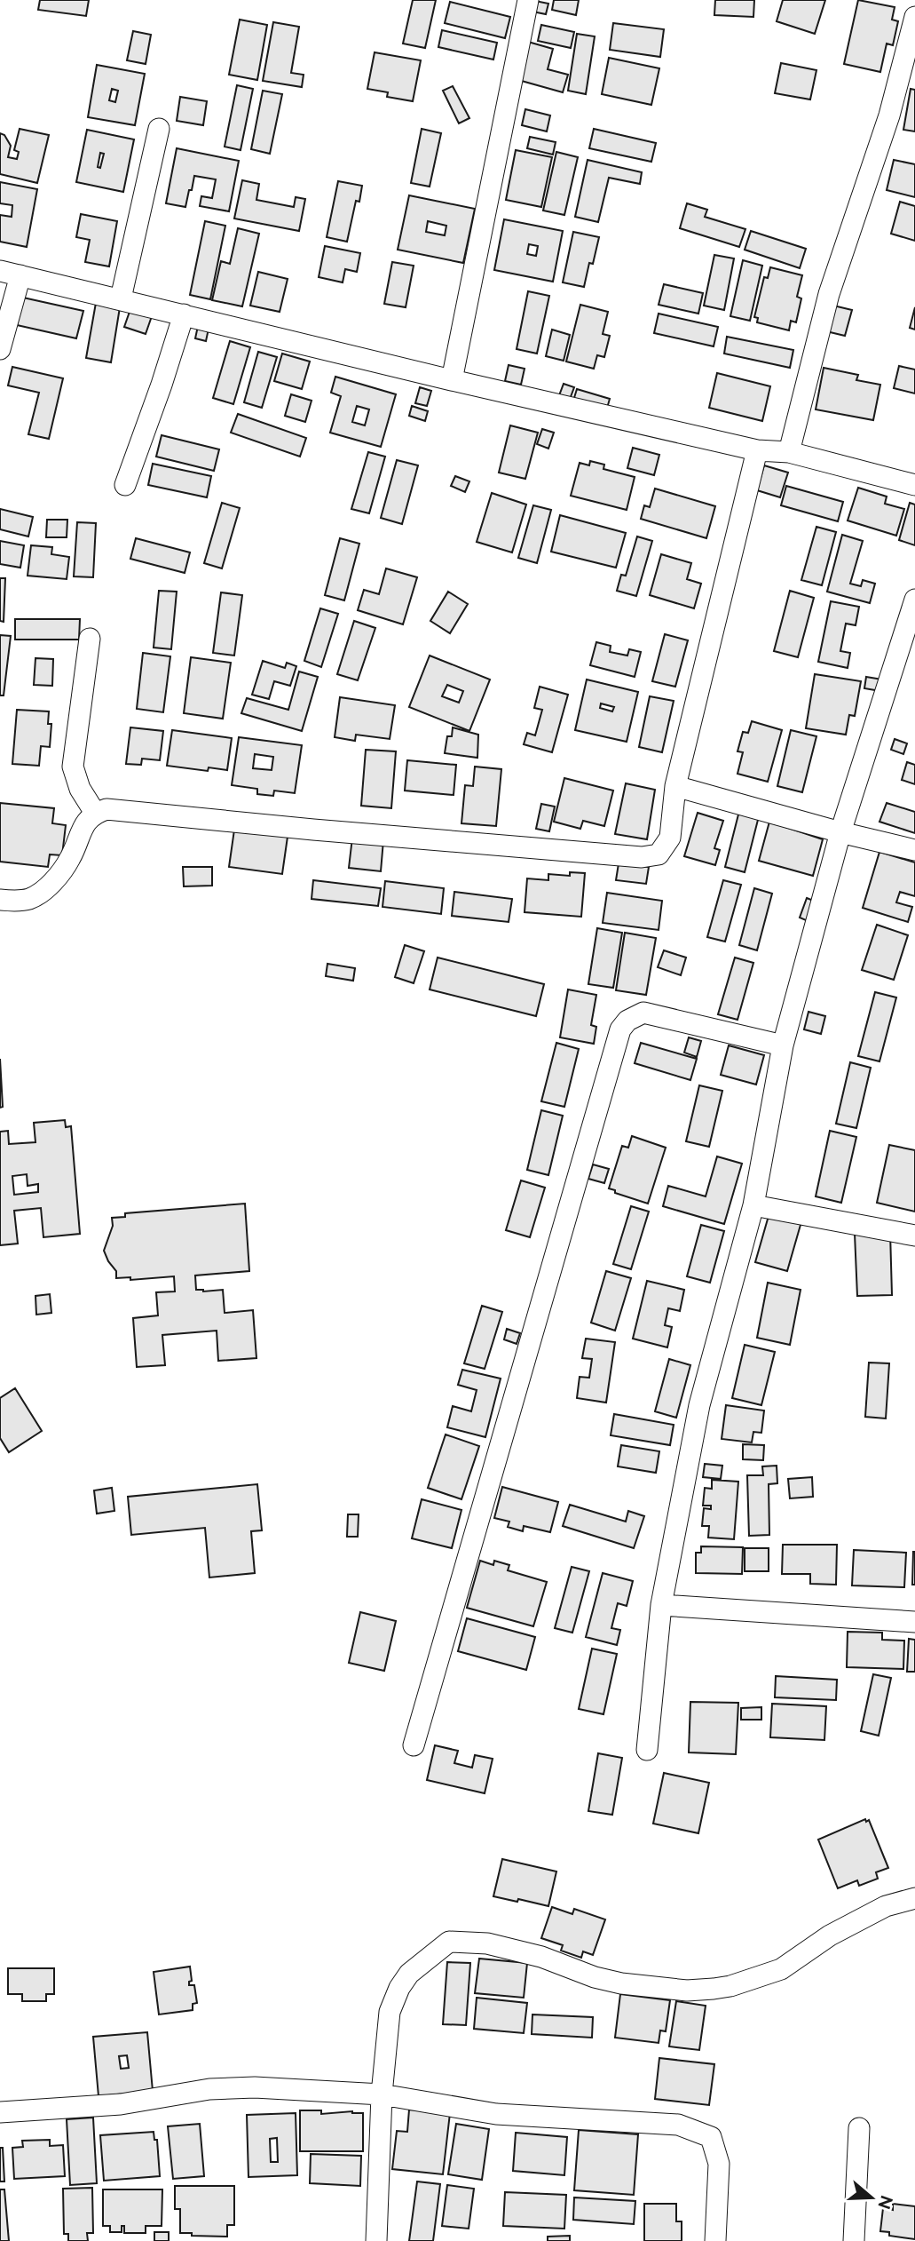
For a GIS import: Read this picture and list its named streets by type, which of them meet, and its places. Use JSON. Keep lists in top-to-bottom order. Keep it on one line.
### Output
{"north":"right"}
